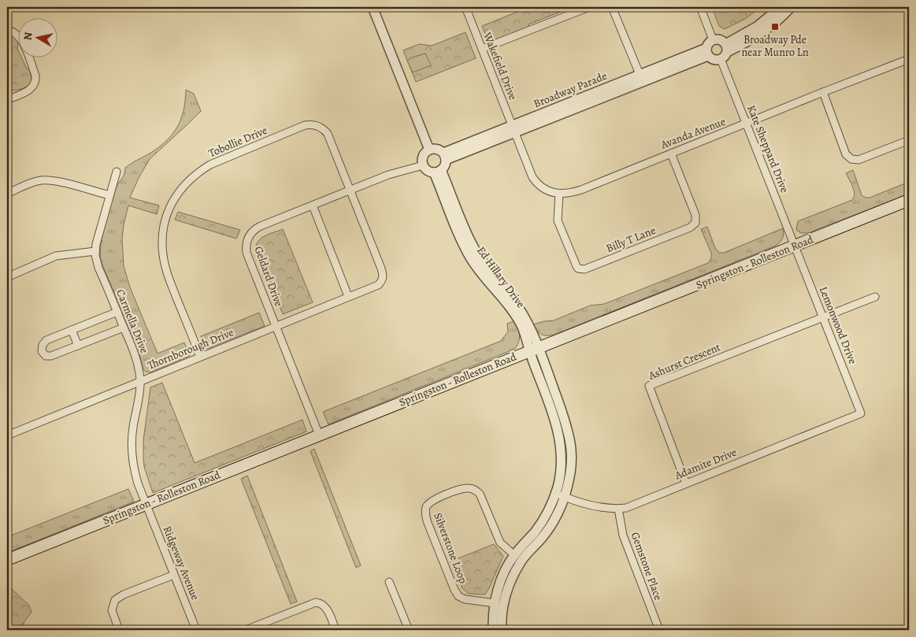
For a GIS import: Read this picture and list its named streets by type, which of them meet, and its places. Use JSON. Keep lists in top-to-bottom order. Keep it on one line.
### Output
{"streets":{"main road":["Springston - Rolleston Road"],"street":["Wakefield Drive","Broadway Parade","Avanda Avenue","Tobollie Drive","Kate Sheppard Drive","Billy T Lane","Geldard Drive","Ed Hillary Drive","Carmella Drive","Lemonwood Drive","Thornborough Drive","Ashurst Crescent","Adamite Drive","Silverstone Loop","Ridgeway Avenue","Gemstone Place"]},"crossings":[["Wakefield Drive","Broadway Parade"],["Broadway Parade","Kate Sheppard Drive"],["Broadway Parade","Geldard Drive"],["Broadway Parade","Ed Hillary Drive"],["Avanda Avenue","Kate Sheppard Drive"],["Avanda Avenue","Billy T Lane"],["Tobollie Drive","Geldard Drive"],["Tobollie Drive","Thornborough Drive"],["Kate Sheppard Drive","Springston - Rolleston Road"],["Kate Sheppard Drive","Lemonwood Drive"],["Springston - Rolleston Road","Geldard Drive"],["Springston - Rolleston Road","Ed Hillary Drive"],["Springston - Rolleston Road","Carmella Drive"],["Springston - Rolleston Road","Lemonwood Drive"],["Springston - Rolleston Road","Ridgeway Avenue"],["Geldard Drive","Ed Hillary Drive"],["Geldard Drive","Thornborough Drive"],["Carmella Drive","Thornborough Drive"],["Carmella Drive","Ridgeway Avenue"],["Lemonwood Drive","Ashurst Crescent"],["Lemonwood Drive","Adamite Drive"],["Ashurst Crescent","Adamite Drive"],["Adamite Drive","Gemstone Place"]],"places":{"transit":["Broadway Pde near Munro Ln"]},"north":"left"}
